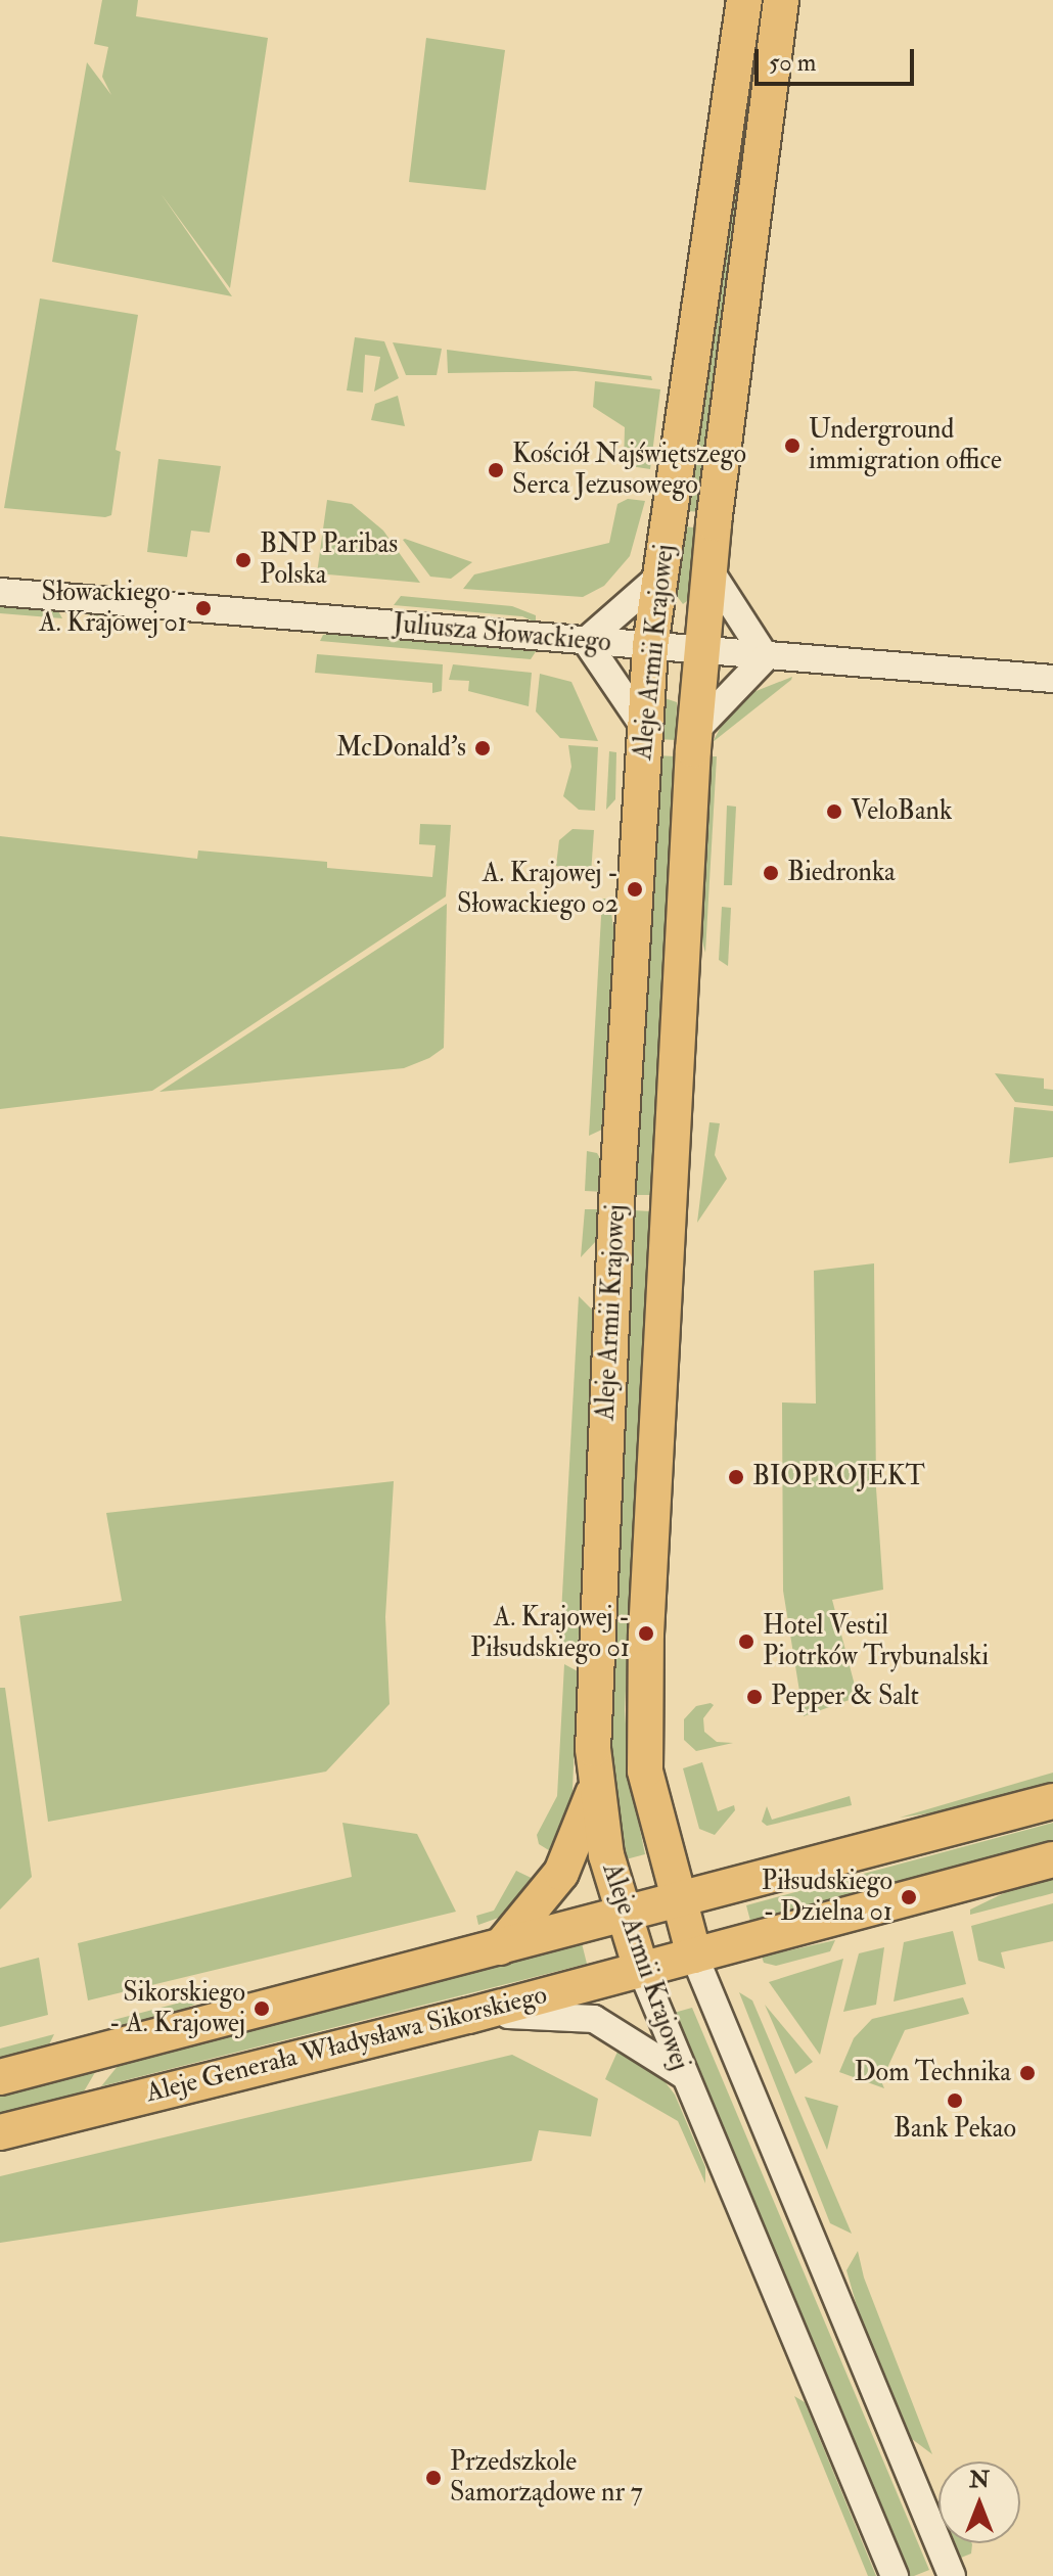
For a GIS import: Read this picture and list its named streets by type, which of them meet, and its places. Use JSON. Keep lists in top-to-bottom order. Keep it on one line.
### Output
{"streets":{"main road":["Aleje Armii Krajowej","Aleje Generała Władysława Sikorskiego"],"street":["Juliusza Słowackiego"]},"crossings":[["Juliusza Słowackiego","Aleje Armii Krajowej"],["Aleje Armii Krajowej","Aleje Generała Władysława Sikorskiego"]],"places":["Underground immigration office","Kościół Najświętszego Serca Jezusowego","BNP Paribas Polska","Słowackiego - A. Krajowej 01","McDonald's","VeloBank","Biedronka","A. Krajowej - Słowackiego 02","BIOPROJEKT","A. Krajowej - Piłsudskiego 01","Hotel Vestil Piotrków Trybunalski","Pepper & Salt","Piłsudskiego - Dzielna 01","Sikorskiego - A. Krajowej","Dom Technika","Bank Pekao","Przedszkole Samorządowe nr 7"],"scale_bar":"50 m","north":"top"}
